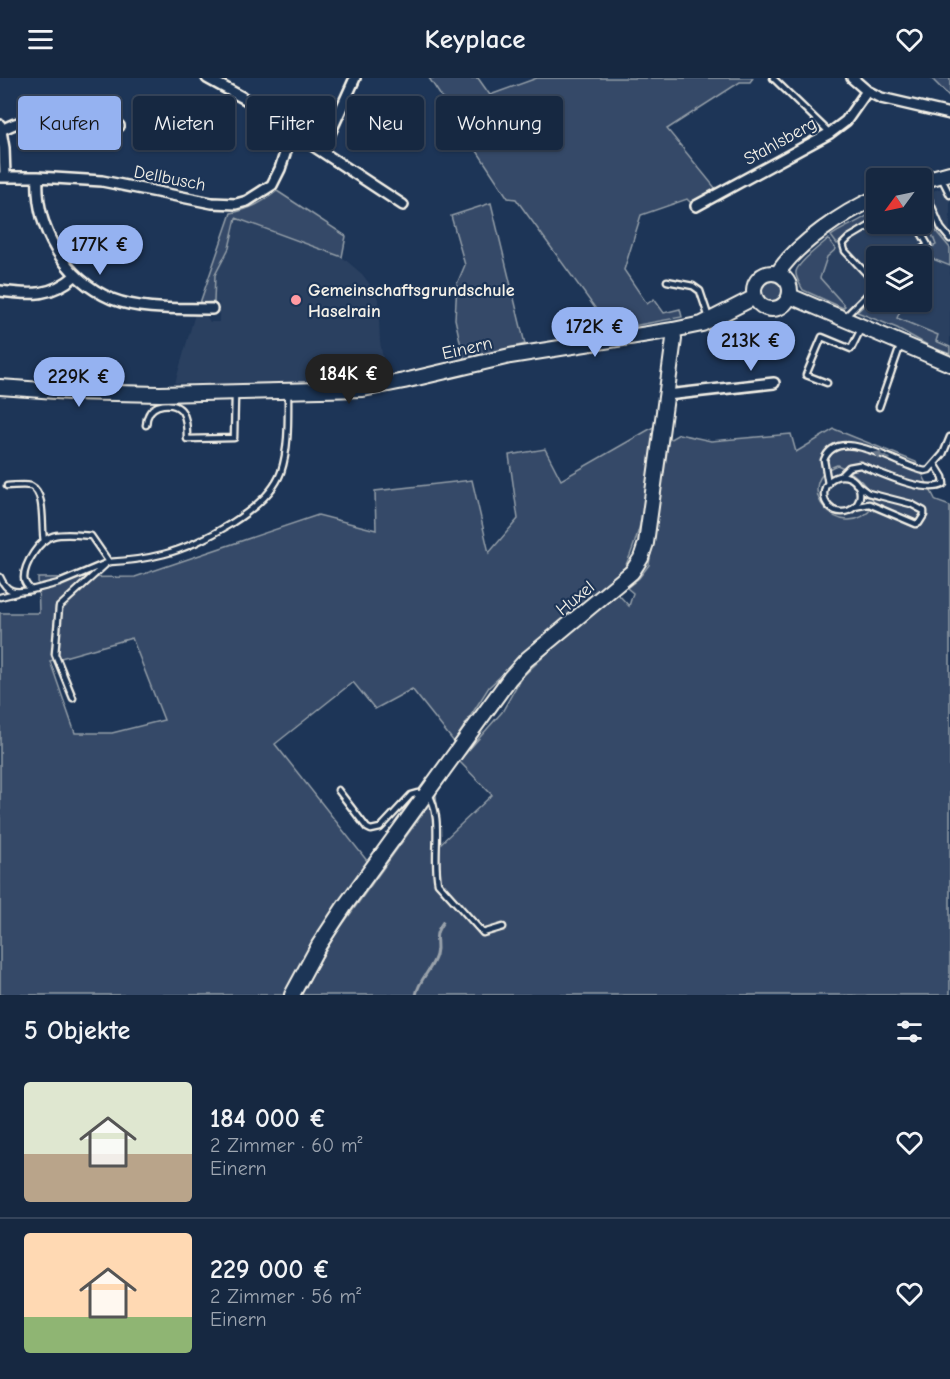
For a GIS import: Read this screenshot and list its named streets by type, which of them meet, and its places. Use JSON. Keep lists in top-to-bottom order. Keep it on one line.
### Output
{"streets":{"main road":["Einern","Huxel"],"street":["Stahlsberg","Dellbusch"]},"crossings":[["Einern","Huxel"]],"places":["Gemeinschaftsgrundschule Haselrain"],"north":"bottom left","page":{"header":"Keyplace","chip":["Kaufen","Mieten","Filter","Neu","Wohnung"],"price":["177K €","172K €","213K €","184K €","229K €"],"heading":"5 Objekte","list":[{"name":"184 000 €","note":"2 Zimmer · 60 m² · Einern"},{"name":"229 000 €","note":"2 Zimmer · 56 m² · Einern"}]}}
